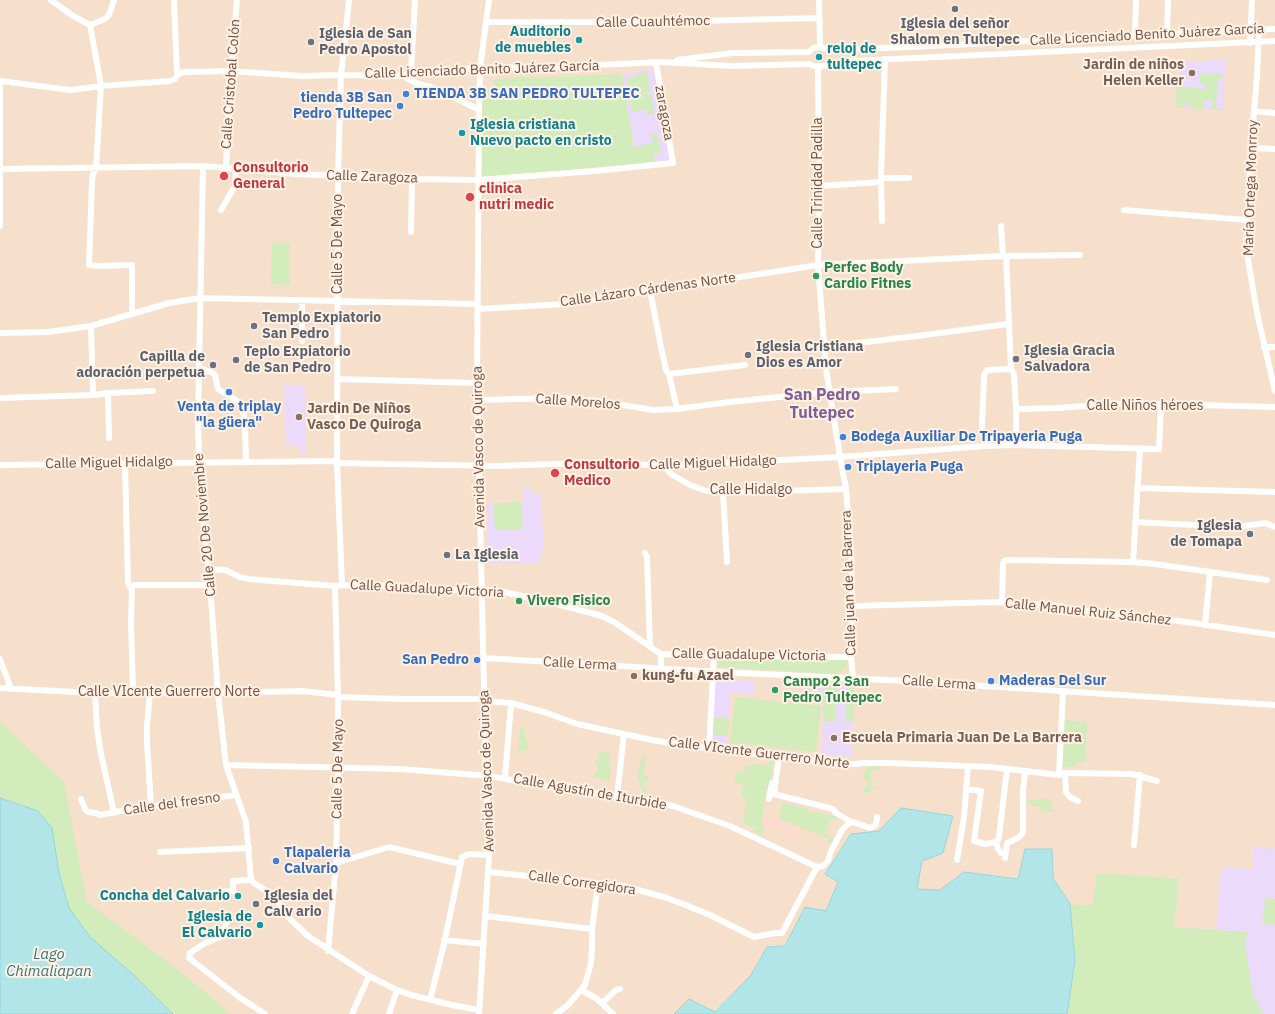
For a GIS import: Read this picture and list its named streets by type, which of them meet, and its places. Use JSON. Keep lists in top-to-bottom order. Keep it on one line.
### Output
{"streets":{"street":["Calle Cuauhtémoc","Calle Licenciado Benito Juárez García","Calle Cristobal Colón","zaragoza","Calle Zaragoza","Calle Trinidad Padilla","María Ortega Monrroy","Calle 5 De Mayo","Calle Lázaro Cárdenas Norte","Calle Morelos","Calle Niños héroes","Avenida Vasco de Quiroga","Calle Miguel Hidalgo","Calle Hidalgo","Calle 20 De Noviembre","Calle juan de la Barrera","Calle Guadalupe Victoria","Calle Manuel Ruiz Sánchez","Calle Lerma","Calle VIcente Guerrero Norte","Calle Agustín de Iturbide","Calle del fresno","Calle Corregidora"]},"crossings":[["Calle Cuauhtémoc","Avenida Vasco de Quiroga"],["Calle Licenciado Benito Juárez García","Calle Cristobal Colón"],["Calle Licenciado Benito Juárez García","zaragoza"],["Calle Licenciado Benito Juárez García","Calle Trinidad Padilla"],["Calle Licenciado Benito Juárez García","María Ortega Monrroy"],["Calle Licenciado Benito Juárez García","Calle 5 De Mayo"],["Calle Licenciado Benito Juárez García","Avenida Vasco de Quiroga"],["Calle Cristobal Colón","Calle Zaragoza"],["zaragoza","Calle Zaragoza"],["Calle Zaragoza","Calle 5 De Mayo"],["Calle Zaragoza","Avenida Vasco de Quiroga"],["Calle Zaragoza","Calle 20 De Noviembre"],["Calle Trinidad Padilla","Calle Lázaro Cárdenas Norte"],["Calle Trinidad Padilla","Calle Morelos"],["Calle Trinidad Padilla","Calle Miguel Hidalgo"],["Calle Trinidad Padilla","Calle Hidalgo"],["Calle Trinidad Padilla","Calle juan de la Barrera"],["Calle 5 De Mayo","Calle Lázaro Cárdenas Norte"],["Calle 5 De Mayo","Calle Miguel Hidalgo"],["Calle 5 De Mayo","Calle Guadalupe Victoria"],["Calle 5 De Mayo","Calle VIcente Guerrero Norte"],["Calle 5 De Mayo","Calle Agustín de Iturbide"],["Calle Lázaro Cárdenas Norte","Avenida Vasco de Quiroga"],["Calle Lázaro Cárdenas Norte","Calle 20 De Noviembre"],["Calle Morelos","Avenida Vasco de Quiroga"],["Calle Niños héroes","Calle Miguel Hidalgo"],["Avenida Vasco de Quiroga","Calle Miguel Hidalgo"],["Avenida Vasco de Quiroga","Calle Guadalupe Victoria"],["Avenida Vasco de Quiroga","Calle Lerma"],["Avenida Vasco de Quiroga","Calle VIcente Guerrero Norte"],["Avenida Vasco de Quiroga","Calle Agustín de Iturbide"],["Avenida Vasco de Quiroga","Calle Corregidora"],["Calle Miguel Hidalgo","Calle Hidalgo"],["Calle Miguel Hidalgo","Calle 20 De Noviembre"],["Calle Hidalgo","Calle juan de la Barrera"],["Calle 20 De Noviembre","Calle Guadalupe Victoria"],["Calle 20 De Noviembre","Calle VIcente Guerrero Norte"],["Calle 20 De Noviembre","Calle Agustín de Iturbide"],["Calle 20 De Noviembre","Calle del fresno"],["Calle juan de la Barrera","Calle Guadalupe Victoria"],["Calle juan de la Barrera","Calle Manuel Ruiz Sánchez"],["Calle juan de la Barrera","Calle Lerma"],["Calle Agustín de Iturbide","Calle Corregidora"]],"districts":["San Pedro Tultepec"],"water":["Lago Chimaliapan"],"places":["Iglesia del señor Shalom en Tultepec","Auditorio de muebles","Iglesia de San Pedro Apostol","reloj de tultepec","Jardin de niños Helen Keller","TIENDA 3B SAN PEDRO TULTEPEC","tienda 3B San Pedro Tultepec","Iglesia cristiana Nuevo pacto en cristo","Consultorio General","clinica nutri medic","Perfec Body Cardio Fitnes","Templo Expiatorio San Pedro","Iglesia Cristiana Dios es Amor","Iglesia Gracia Salvadora","Teplo Expiatorio de San Pedro","Capilla de adoración perpetua","Venta de triplay \"la güera\"","Jardin De Niños Vasco De Quiroga","Bodega Auxiliar De Tripayeria Puga","Triplayeria Puga","Consultorio Medico","Iglesia de Tomapa","La Iglesia","Vivero Fisico","San Pedro","kung-fu Azael","Maderas Del Sur","Campo 2 San Pedro Tultepec","Escuela Primaria Juan De La Barrera","Tlapaleria Calvario","Concha del Calvario","Iglesia del Calv ario","Iglesia de El Calvario"]}
